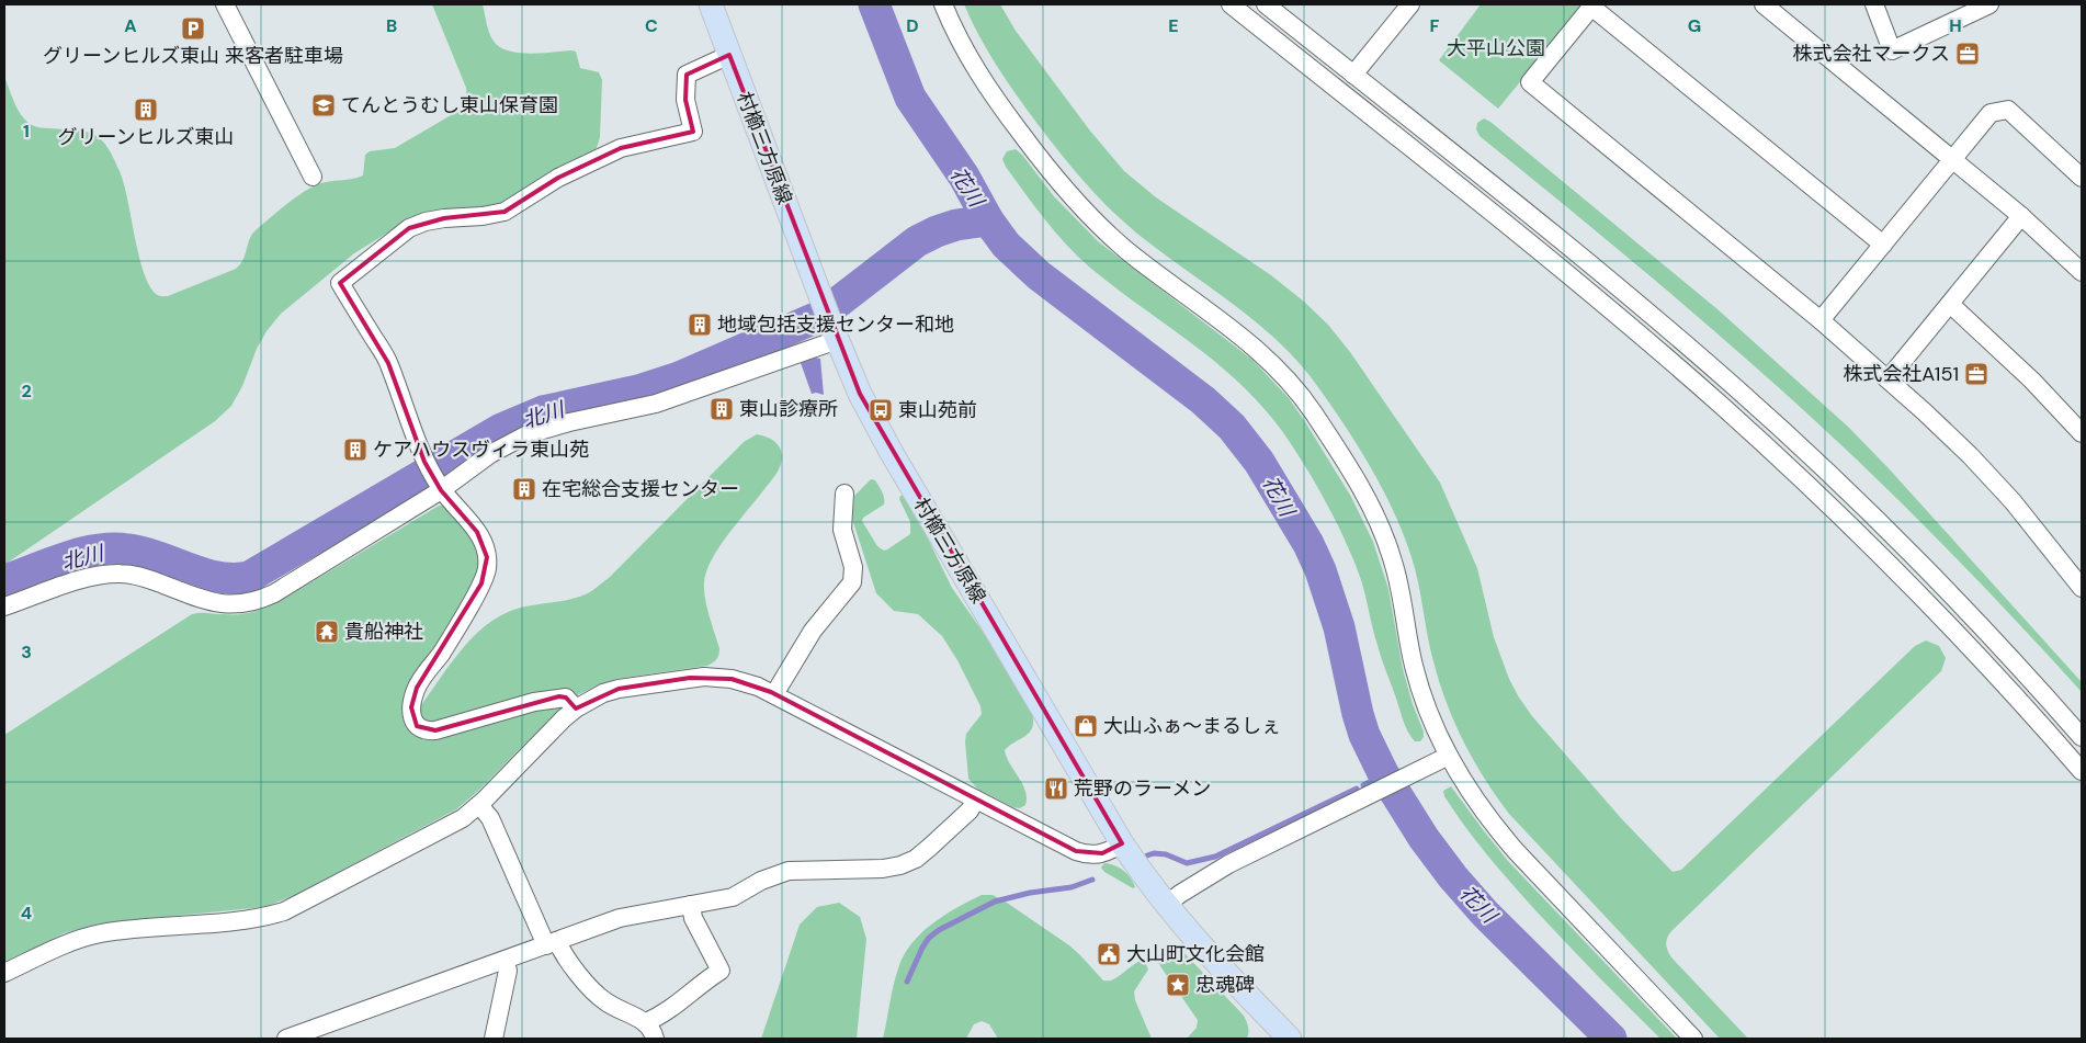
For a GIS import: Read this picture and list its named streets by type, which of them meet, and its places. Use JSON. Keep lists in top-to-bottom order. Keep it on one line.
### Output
{"streets":{"main road":["村櫛三方原線"]},"water":["花川","北川"],"parks":["大平山公園"],"places":{"parking":["グリーンヒルズ東山 来客者駐車場"],"office":["株式会社マークス","株式会社A151"],"school or university":["てんとうむし東山保育園"],"building":["グリーンヒルズ東山","地域包括支援センター和地","東山診療所","ケアハウスヴィラ東山苑","在宅総合支援センター"],"bus stop":["東山苑前"],"temple":["貴船神社"],"shop":["大山ふぁ～まるしぇ"],"restaurant":["荒野のラーメン"],"public building":["大山町文化会館"],"place":["忠魂碑"]},"grid":{"columns":["A","B","C","D","E","F","G","H"],"rows":["1","2","3","4"]}}
